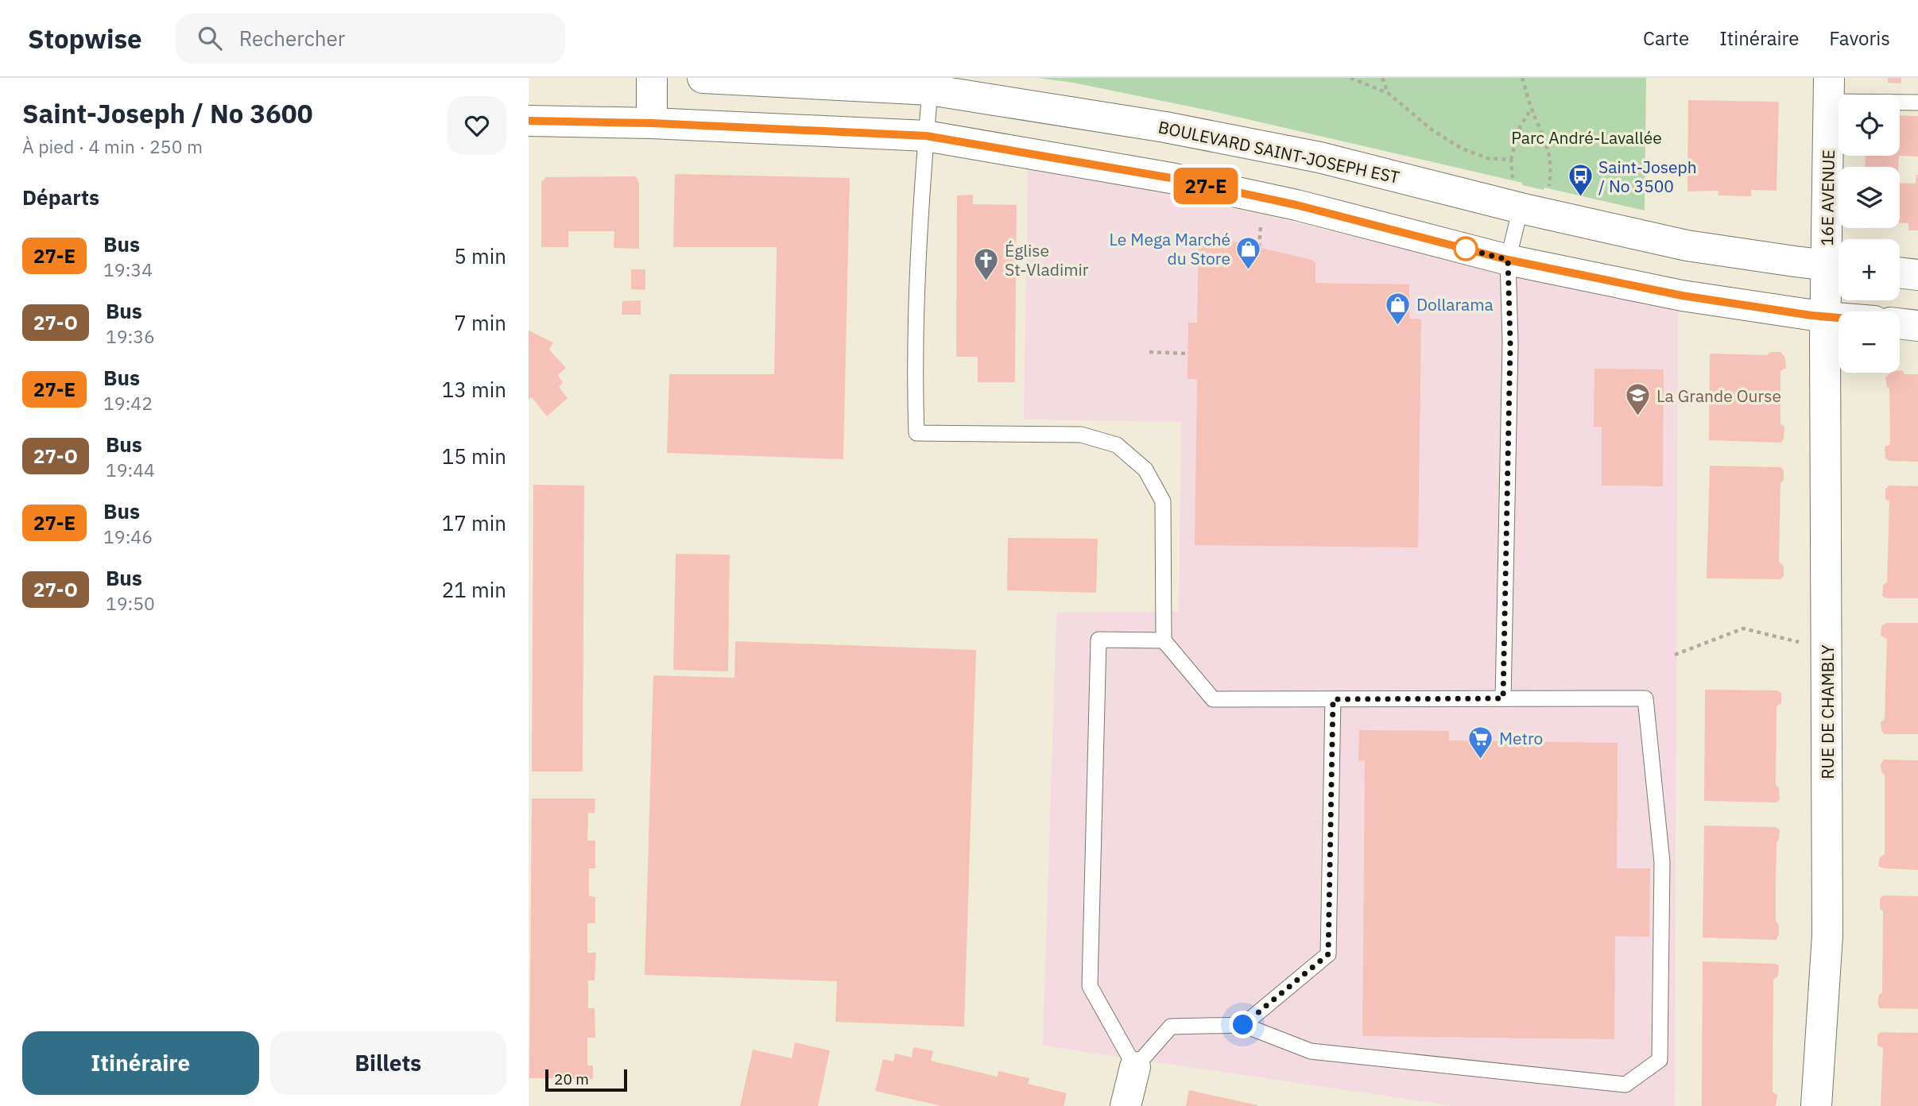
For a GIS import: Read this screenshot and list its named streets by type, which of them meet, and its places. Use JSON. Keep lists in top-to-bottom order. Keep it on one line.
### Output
{"streets":{"main road":["BOULEVARD SAINT-JOSEPH EST","16E AVENUE","RUE DE CHAMBLY"]},"crossings":[["BOULEVARD SAINT-JOSEPH EST","16E AVENUE"],["16E AVENUE","RUE DE CHAMBLY"]],"parks":["Parc André-Lavallée"],"places":{"bus stop":["Saint-Joseph / No 3500"],"shop":["Le Mega Marché du Store","Dollarama"],"church":["Église St-Vladimir"],"school or university":["La Grande Ourse"],"supermarket":["Metro"]},"lines":["bus line 27-E"],"scale_bar":"20 m","page":{"header":"Stopwise","search":"Rechercher","nav":["Carte","Itinéraire","Favoris"],"heading":[["Saint-Joseph / No 3600","À pied · 4 min · 250 m"],"Départs"],"on_map":"27-E","map_buttons":["+","−"],"list":[{"mark":"27-E","name":"Bus","note":"19:34","value":"5 min"},{"mark":"27-O","name":"Bus","note":"19:36","value":"7 min"},{"mark":"27-E","name":"Bus","note":"19:42","value":"13 min"},{"mark":"27-O","name":"Bus","note":"19:44","value":"15 min"},{"mark":"27-E","name":"Bus","note":"19:46","value":"17 min"},{"mark":"27-O","name":"Bus","note":"19:50","value":"21 min"}],"buttons":["Itinéraire","Billets"],"scale":"20 m"}}
